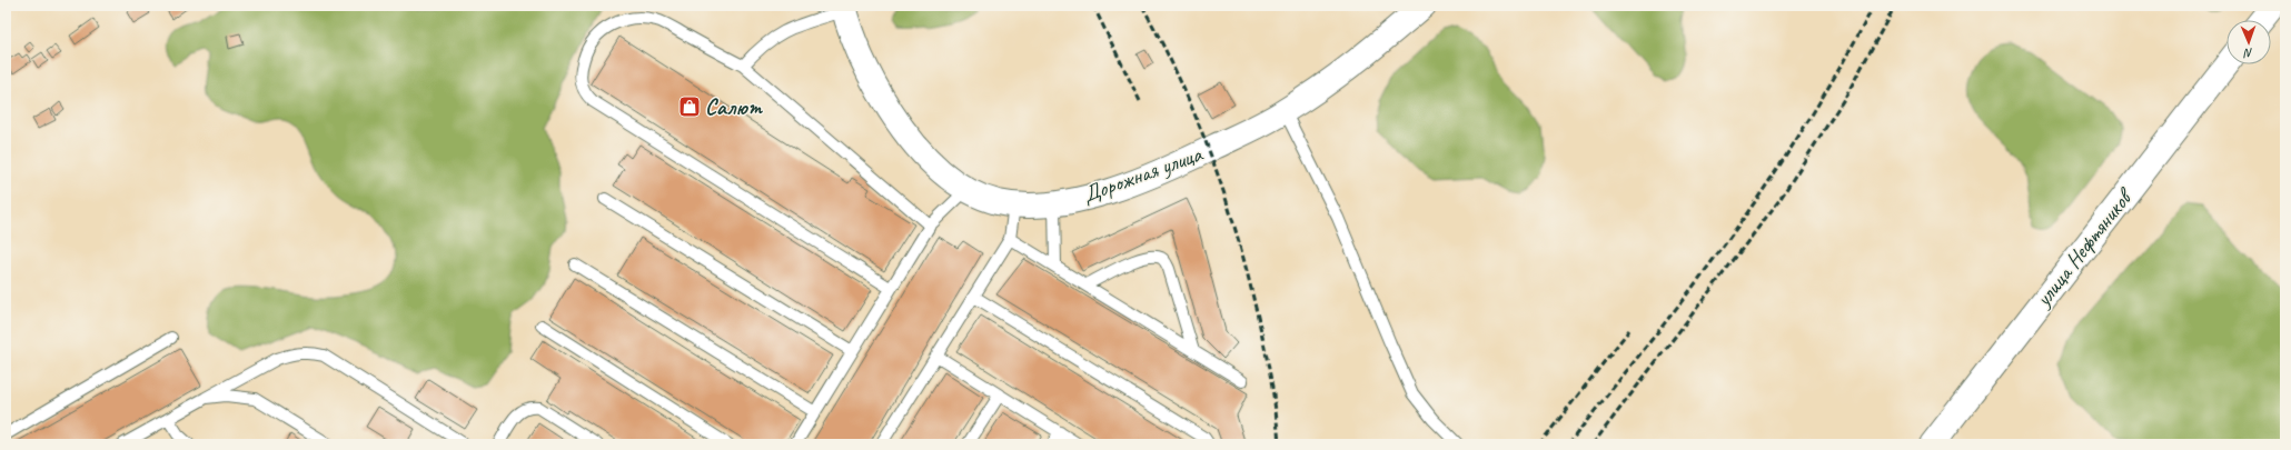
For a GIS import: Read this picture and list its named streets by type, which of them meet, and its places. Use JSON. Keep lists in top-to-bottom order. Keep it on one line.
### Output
{"streets":{"street":["Дорожная улица","улица Нефтяников"]},"places":{"shop":["Салют"]},"north":"bottom"}
